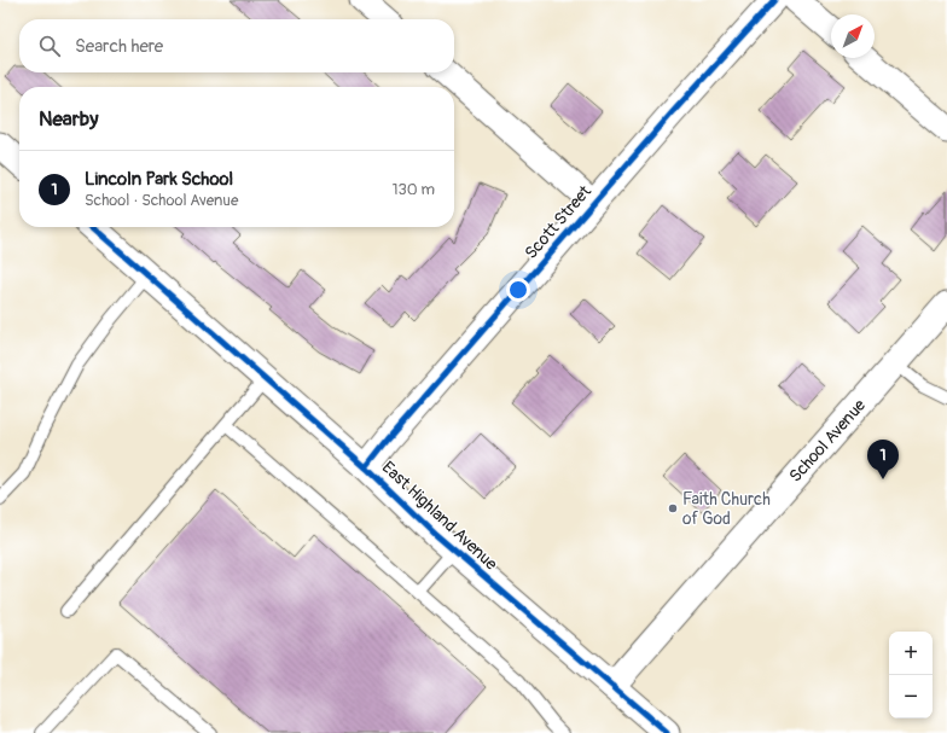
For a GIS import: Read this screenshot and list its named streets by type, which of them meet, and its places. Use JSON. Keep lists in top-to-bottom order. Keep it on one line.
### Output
{"streets":{"street":["Scott Street","School Avenue","East Highland Avenue"]},"crossings":[["Scott Street","East Highland Avenue"],["School Avenue","East Highland Avenue"]],"places":["Faith Church of God"],"north":"top right","page":{"search":"Search here","heading":"Nearby","list":[{"mark":"1","name":"Lincoln Park School","note":"School · School Avenue","value":"130 m"}],"pins":"1","map_buttons":["+","−"]}}
